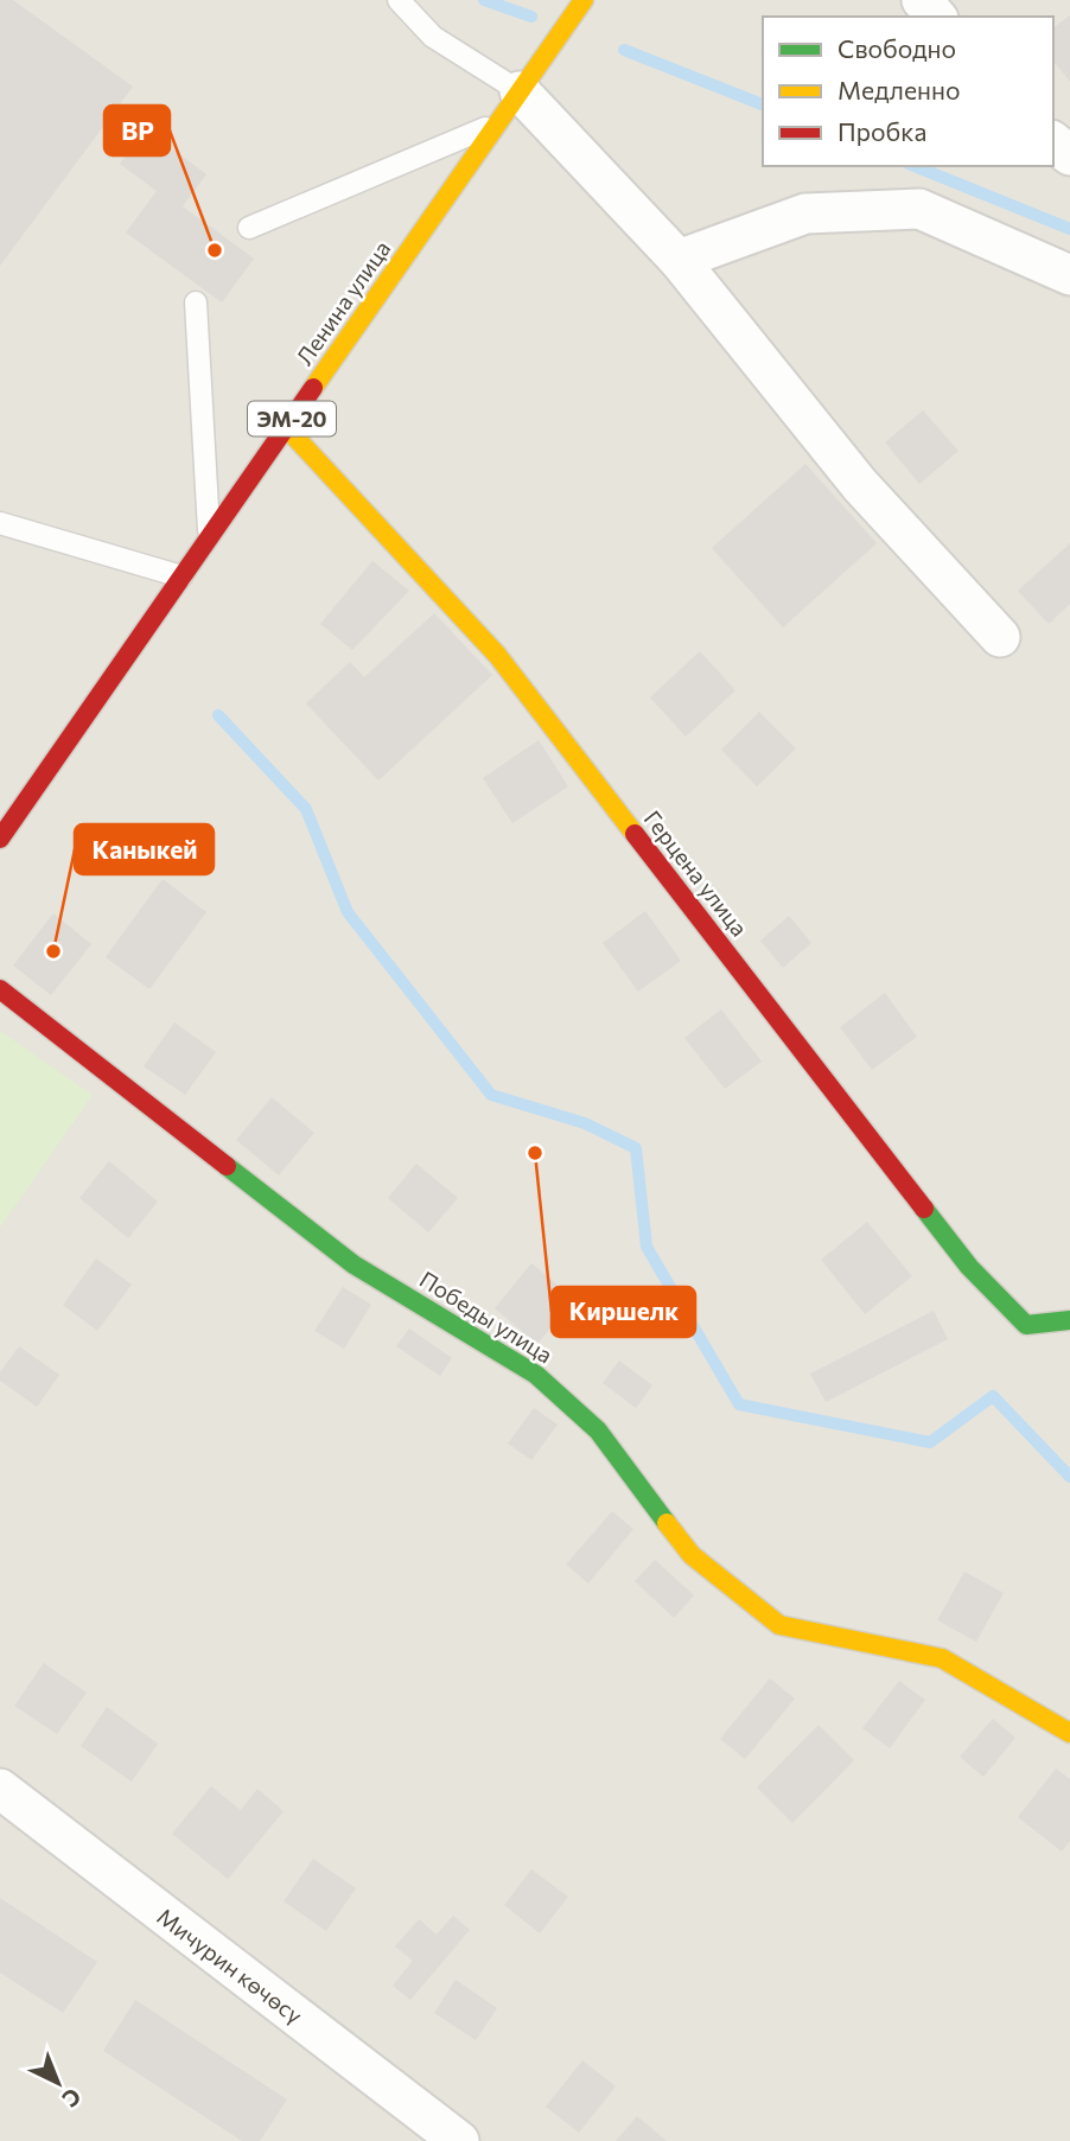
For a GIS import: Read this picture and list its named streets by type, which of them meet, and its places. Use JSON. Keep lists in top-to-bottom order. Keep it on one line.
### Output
{"streets":{"street":["Ленина улица","ЭМ-20","Герцена улица","Победы улица","Мичурин көчөсү"]},"crossings":[["Ленина улица","Герцена улица"]],"places":["BP","Каныкей","Киршелк"],"legend":["Свободно","Медленно","Пробка"],"north":"bottom right"}
